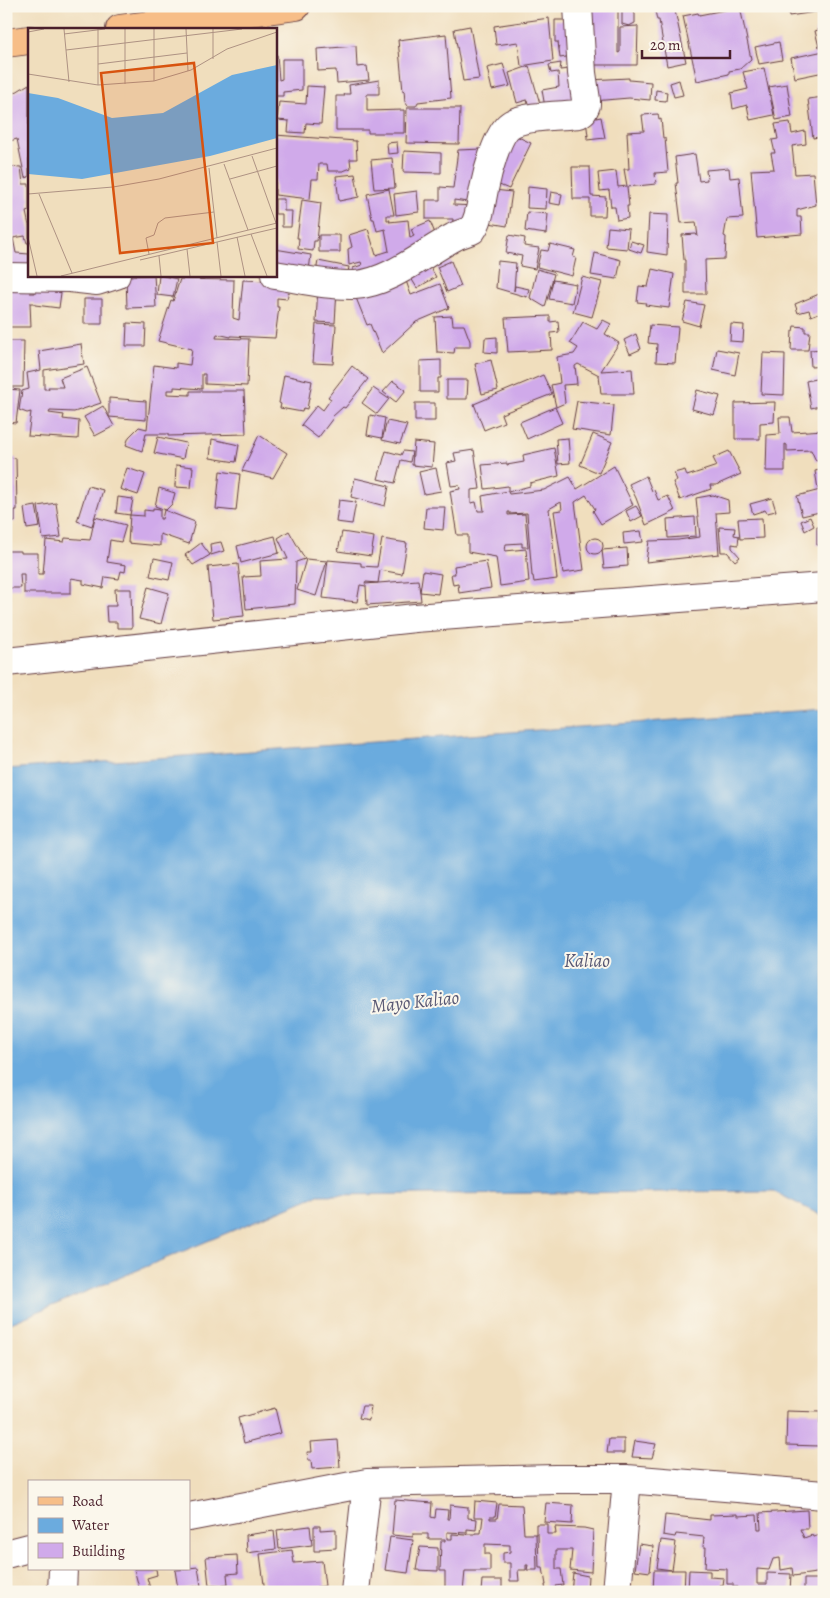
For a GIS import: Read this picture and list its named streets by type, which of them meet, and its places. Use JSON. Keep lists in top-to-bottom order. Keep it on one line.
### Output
{"water":["Kaliao","Mayo Kaliao"],"legend":["Road","Water","Building"],"scale_bar":"20 m"}
